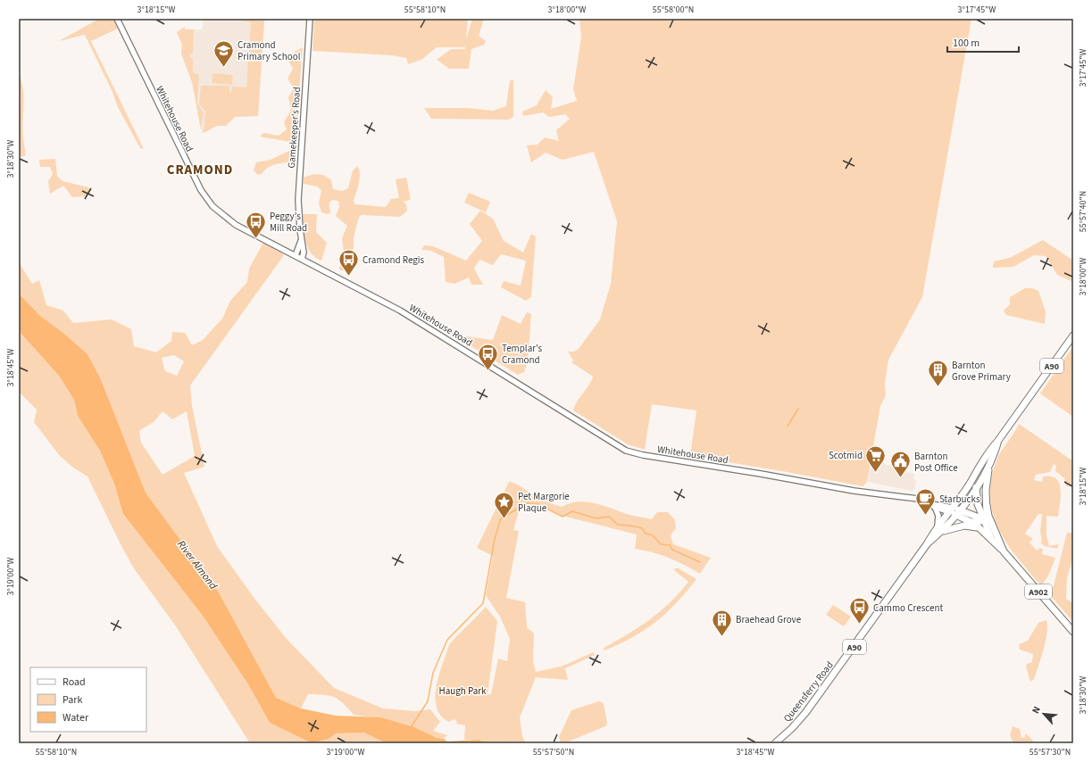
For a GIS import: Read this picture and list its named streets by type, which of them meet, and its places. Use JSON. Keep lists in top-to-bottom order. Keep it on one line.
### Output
{"streets":{"main road":["A90","A902","Queensferry Road"],"street":["Whitehouse Road","Gamekeeper's Road"]},"crossings":[["Whitehouse Road","Gamekeeper's Road"],["Whitehouse Road","A902"],["Whitehouse Road","Queensferry Road"],["A902","Queensferry Road"]],"districts":["CRAMOND"],"water":["River Almond"],"parks":["Haugh Park"],"places":{"school or university":["Cramond Primary School"],"bus stop":["Peggy's Mill Road","Cramond Regis","Templar's Cramond","Cammo Crescent"],"building":["Barnton Grove Primary","Braehead Grove"],"supermarket":["Scotmid"],"public building":["Barnton Post Office"],"cafe":["Starbucks"],"place":["Pet Margorie Plaque"]},"legend":["Road","Park","Water"],"scale_bar":"100 m","north":"top left","coordinates":["3°18'15\"W","55°58'10\"N","3°18'00\"W","55°58'00\"N","3°17'45\"W","3°18'30\"W","55°57'40\"N","3°18'45\"W","3°19'00\"W","55°57'50\"N","55°57'30\"N"]}
